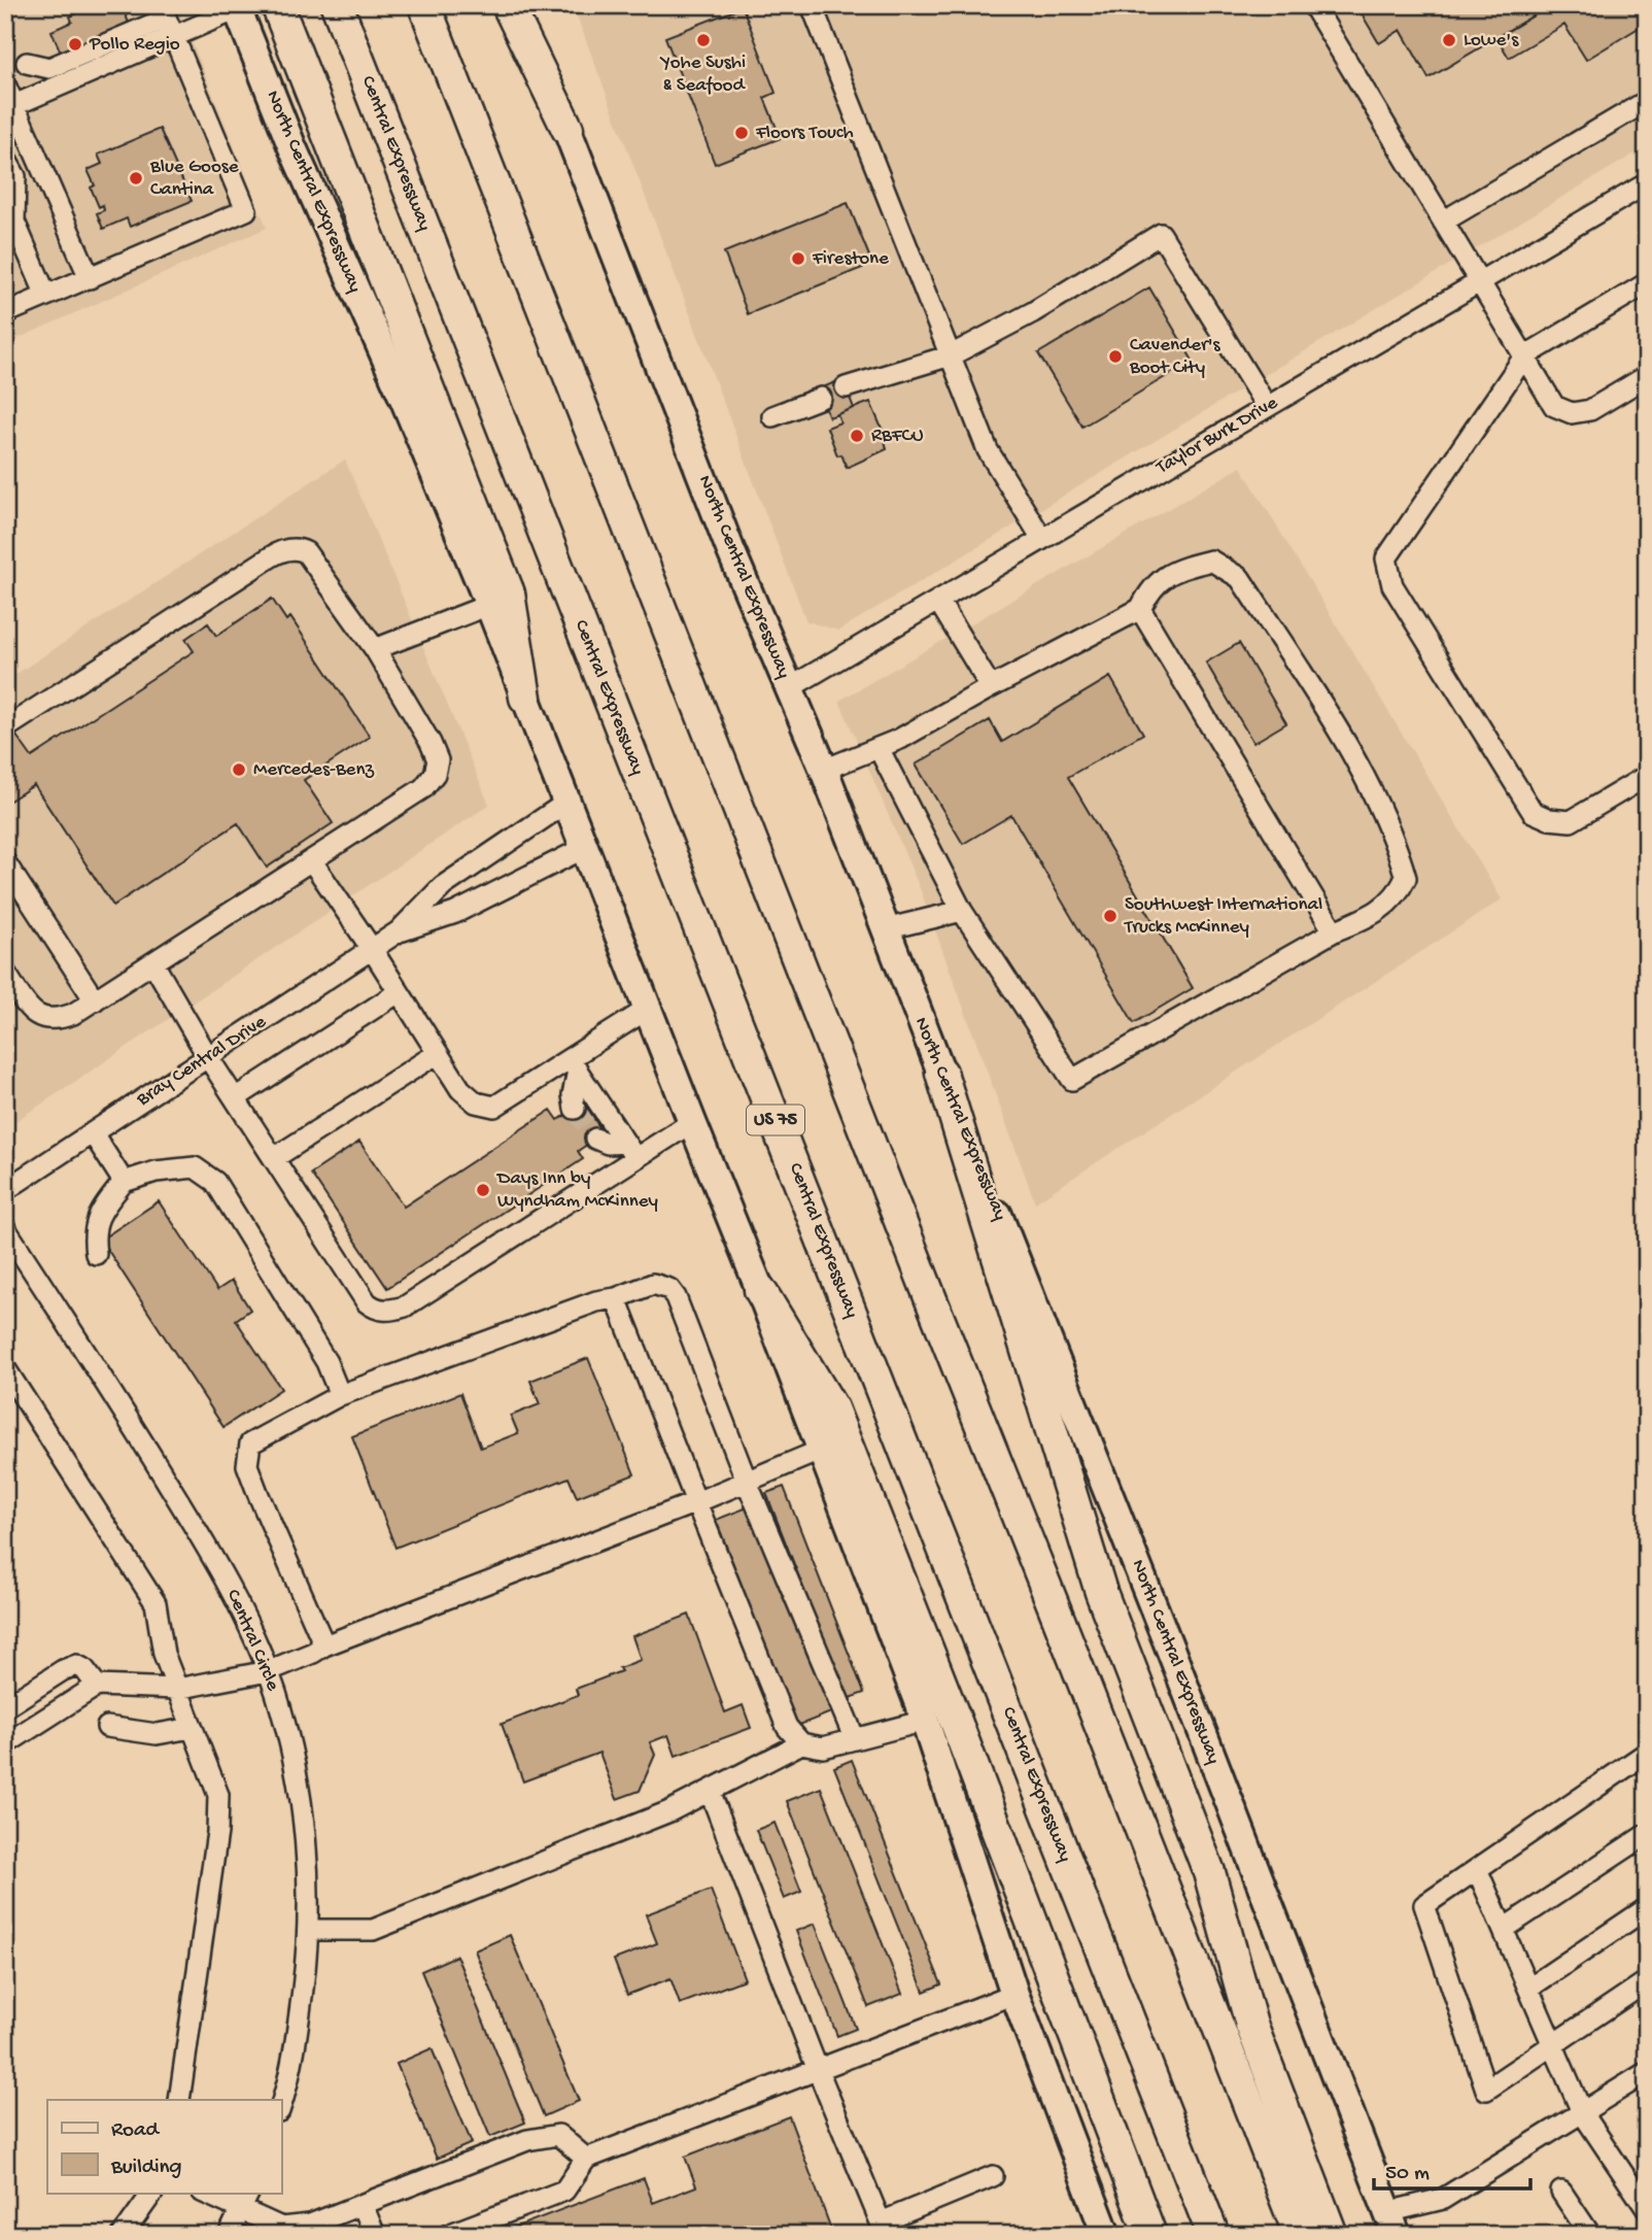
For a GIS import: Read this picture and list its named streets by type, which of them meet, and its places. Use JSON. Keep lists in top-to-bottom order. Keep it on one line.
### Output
{"streets":{"highway":["Central Expressway","US 75"],"main road":["North Central Expressway"],"street":["Taylor Burk Drive","Bray Central Drive","Central Circle"]},"crossings":[["North Central Expressway","Taylor Burk Drive"],["North Central Expressway","Bray Central Drive"]],"places":["Yohe Sushi & Seafood","Lowe's","Pollo Regio","Floors Touch","Blue Goose Cantina","Firestone","Cavender's Boot City","RBFCU","Mercedes-Benz","Southwest International Trucks McKinney","Days Inn by Wyndham McKinney"],"legend":["Road","Building"],"scale_bar":"50 m"}
